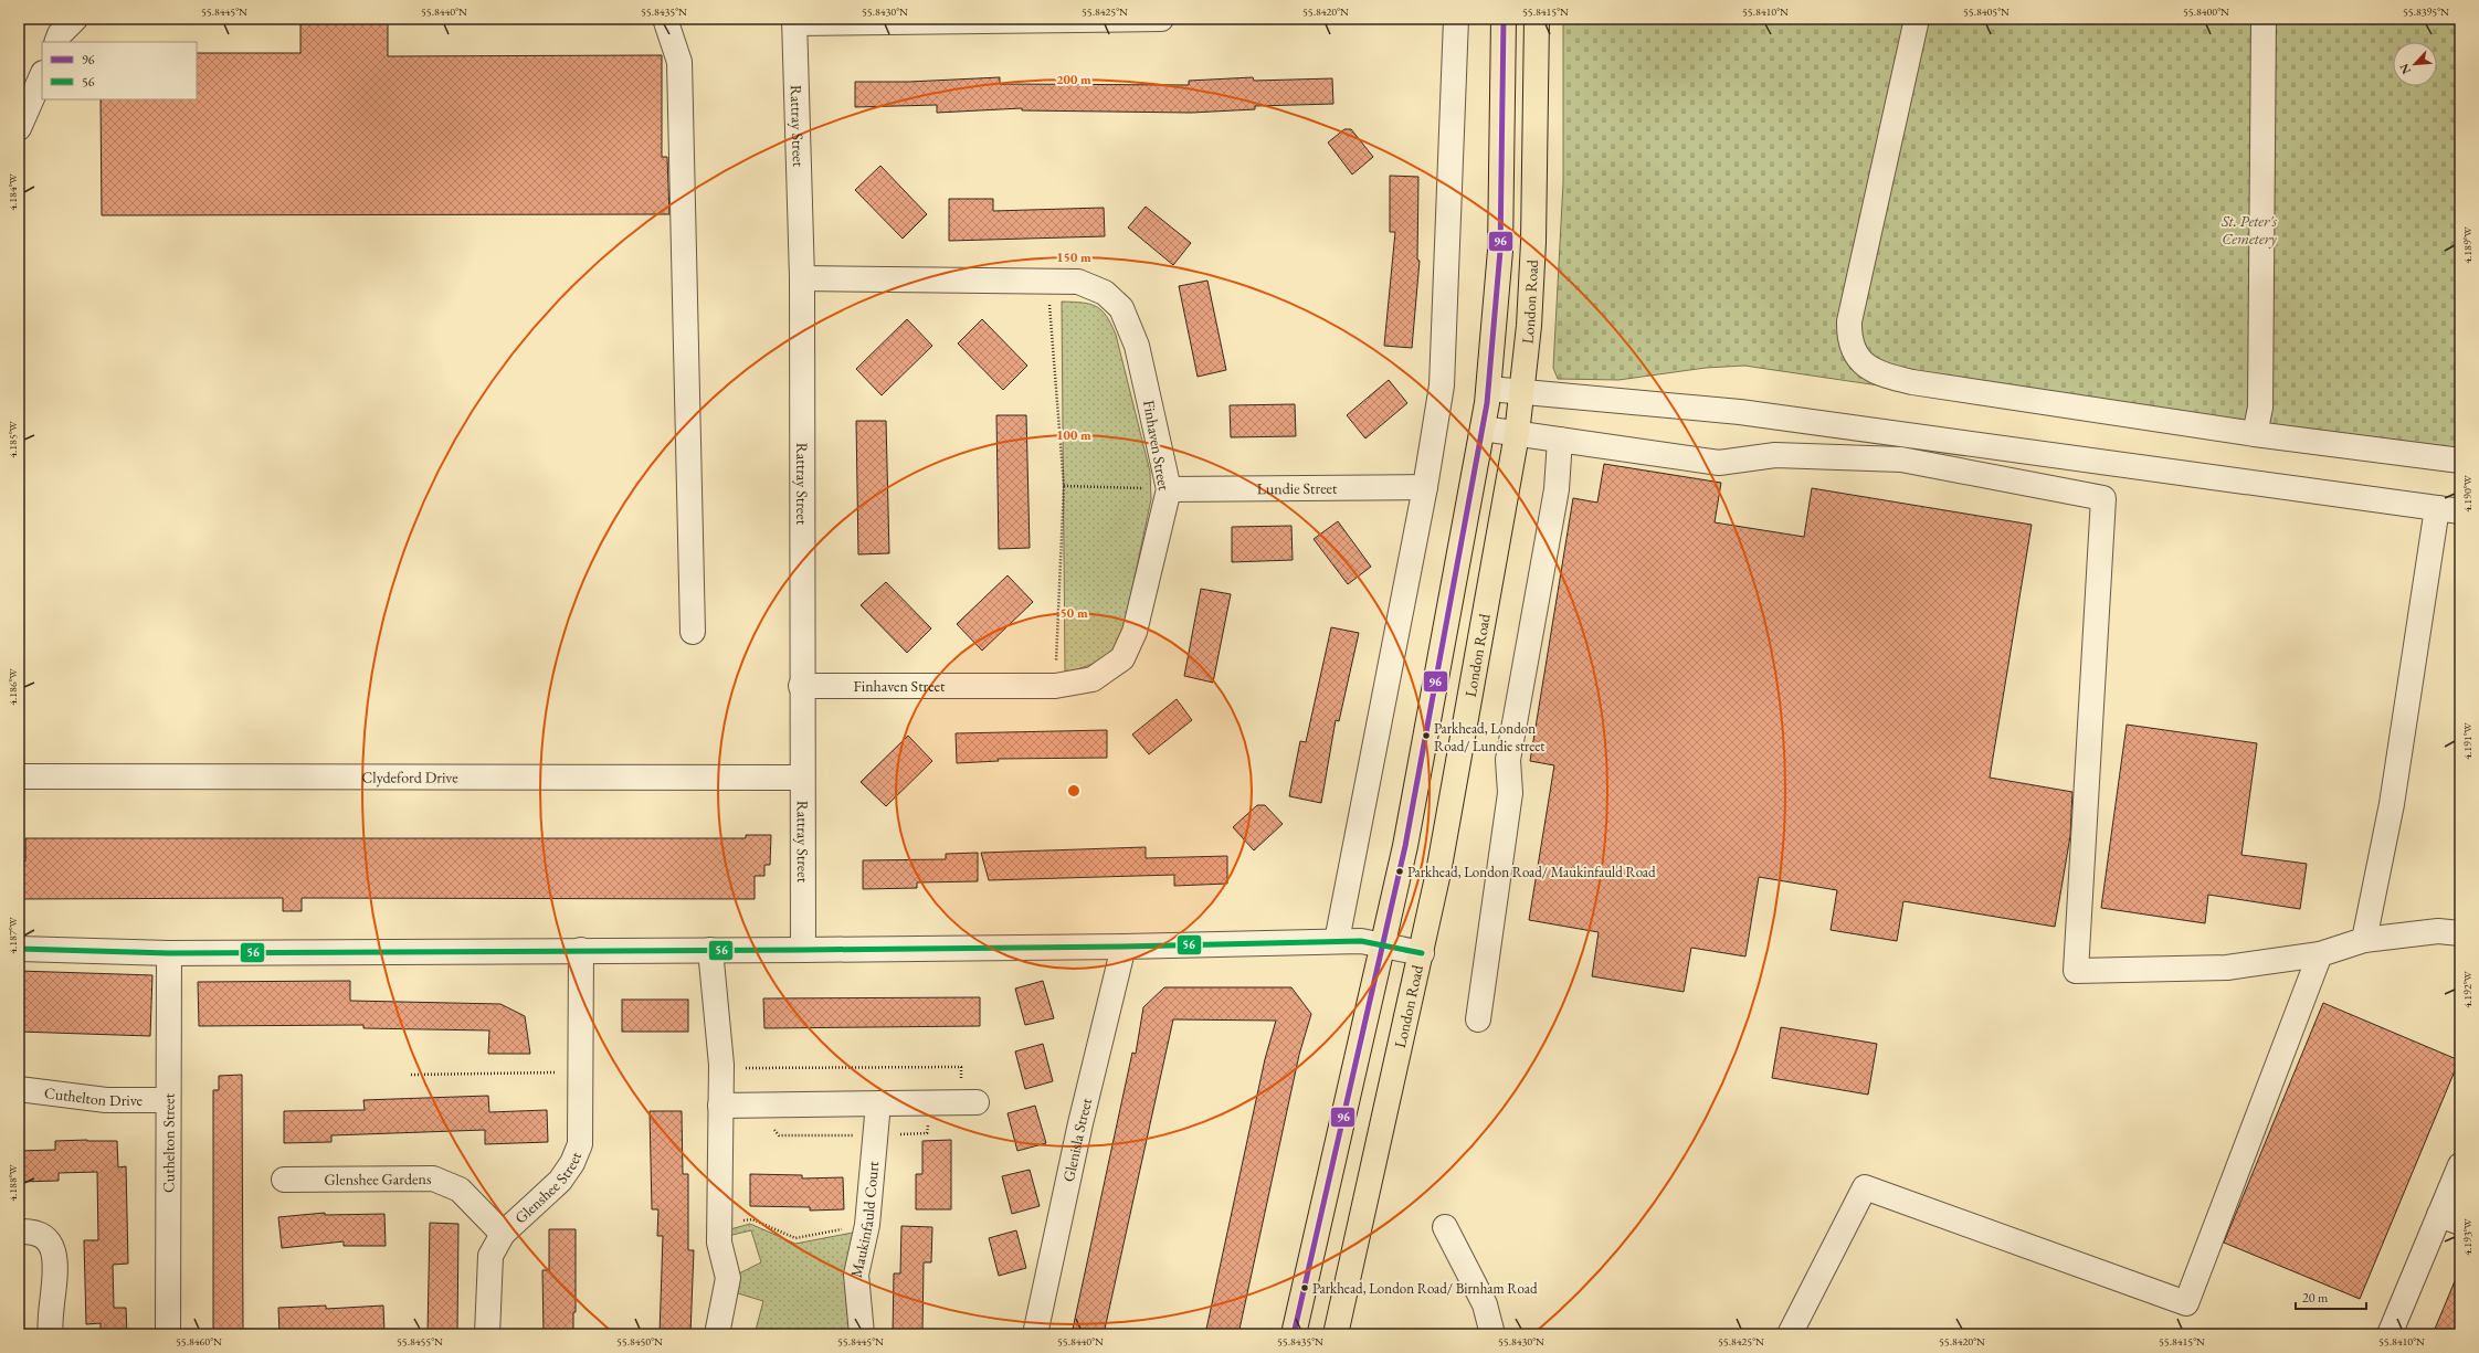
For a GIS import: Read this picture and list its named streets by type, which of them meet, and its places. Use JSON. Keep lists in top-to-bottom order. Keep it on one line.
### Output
{"streets":{"main road":["London Road"],"street":["Rattray Street","Finhaven Street","Lundie Street","Clydeford Drive","Cuthelton Drive","Glenisla Street","Cuthelton Street","Glenshee Gardens","Glenshee Street","Maukinfauld Court"]},"crossings":[["Rattray Street","Finhaven Street"],["Rattray Street","Clydeford Drive"],["Finhaven Street","Lundie Street"],["Cuthelton Drive","Cuthelton Street"],["Glenshee Gardens","Glenshee Street"]],"parks":["St. Peter's Cemetery"],"places":["Parkhead, London Road/ Lundie street","Parkhead, London Road/ Maukinfauld Road","Parkhead, London Road/ Birnham Road"],"lines":["transit line 96","transit line 56"],"legend":["96","56"],"scale_bar":"20 m","north":"bottom left","coordinates":["55.8445°N","55.8440°N","55.8435°N","55.8430°N","55.8425°N","55.8420°N","55.8415°N","55.8410°N","55.8405°N","55.8400°N","55.8395°N","4.184°W","4.189°W","4.185°W","4.190°W","4.186°W","4.191°W","4.187°W","4.192°W","4.188°W","4.193°W","55.8460°N","55.8455°N","55.8450°N"],"rings":["200 m","150 m","100 m","50 m"]}
